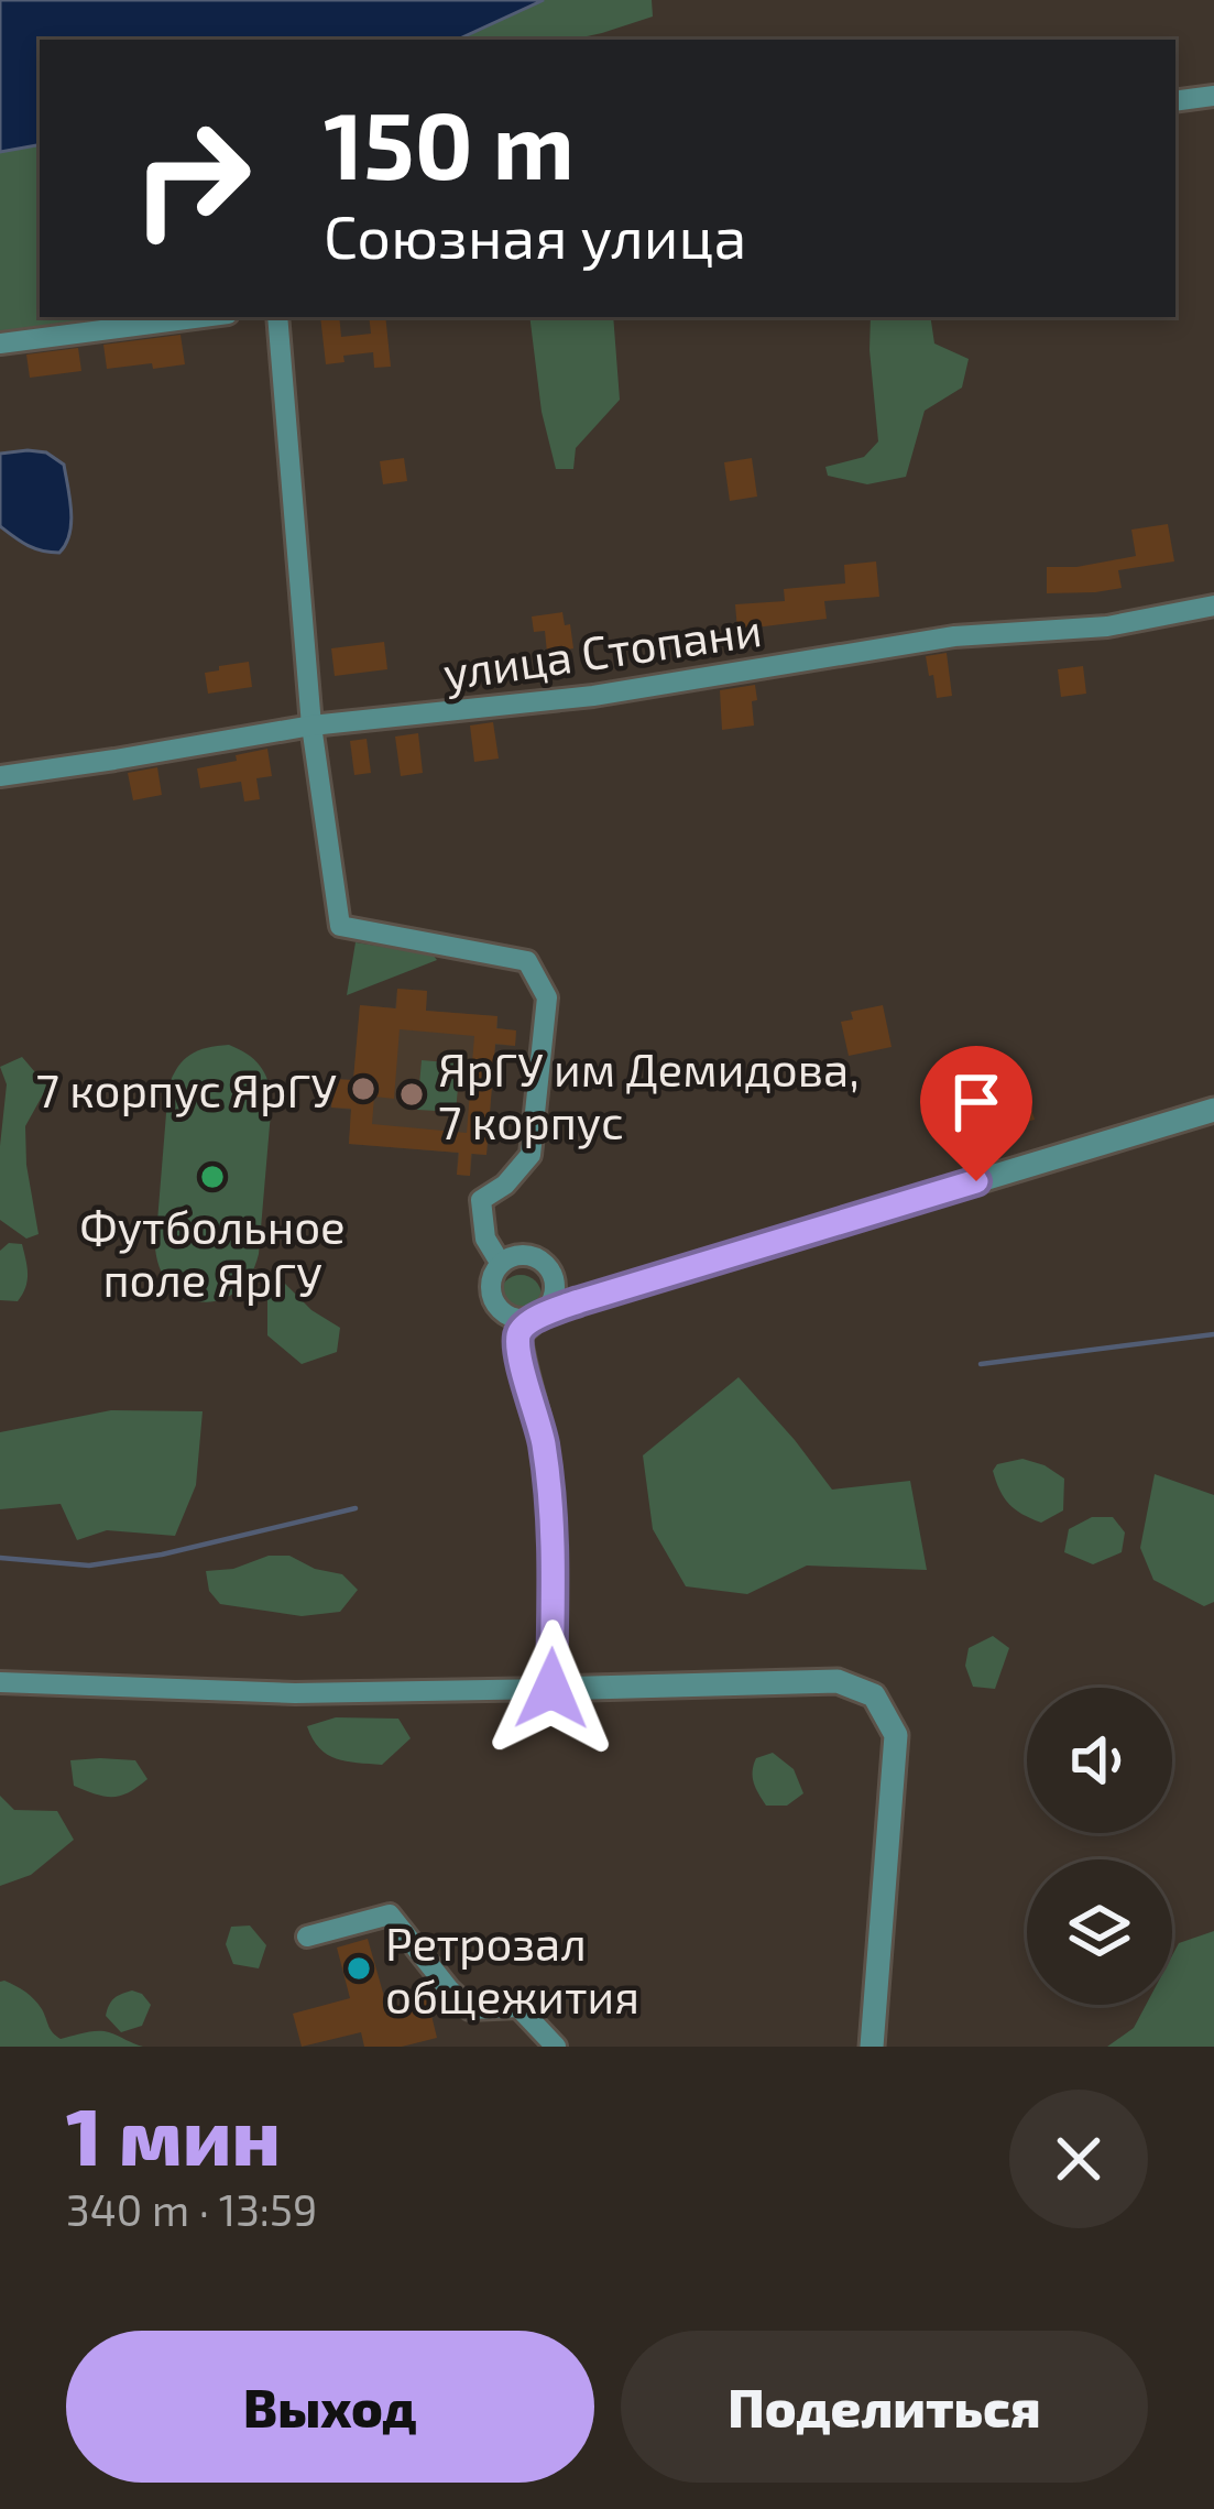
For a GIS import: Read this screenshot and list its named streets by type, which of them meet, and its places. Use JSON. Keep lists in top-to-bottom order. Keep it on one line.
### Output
{"streets":{"street":["улица Стопани"]},"places":["7 корпус ЯрГУ","ЯрГУ им Демидова, 7 корпус","Футбольное поле ЯрГУ","Ретрозал общежития"],"page":{"turn":["150 m","Союзная улица"],"heading":["1 мин","340 m · 13:59"],"buttons":["Выход","Поделиться"]}}
